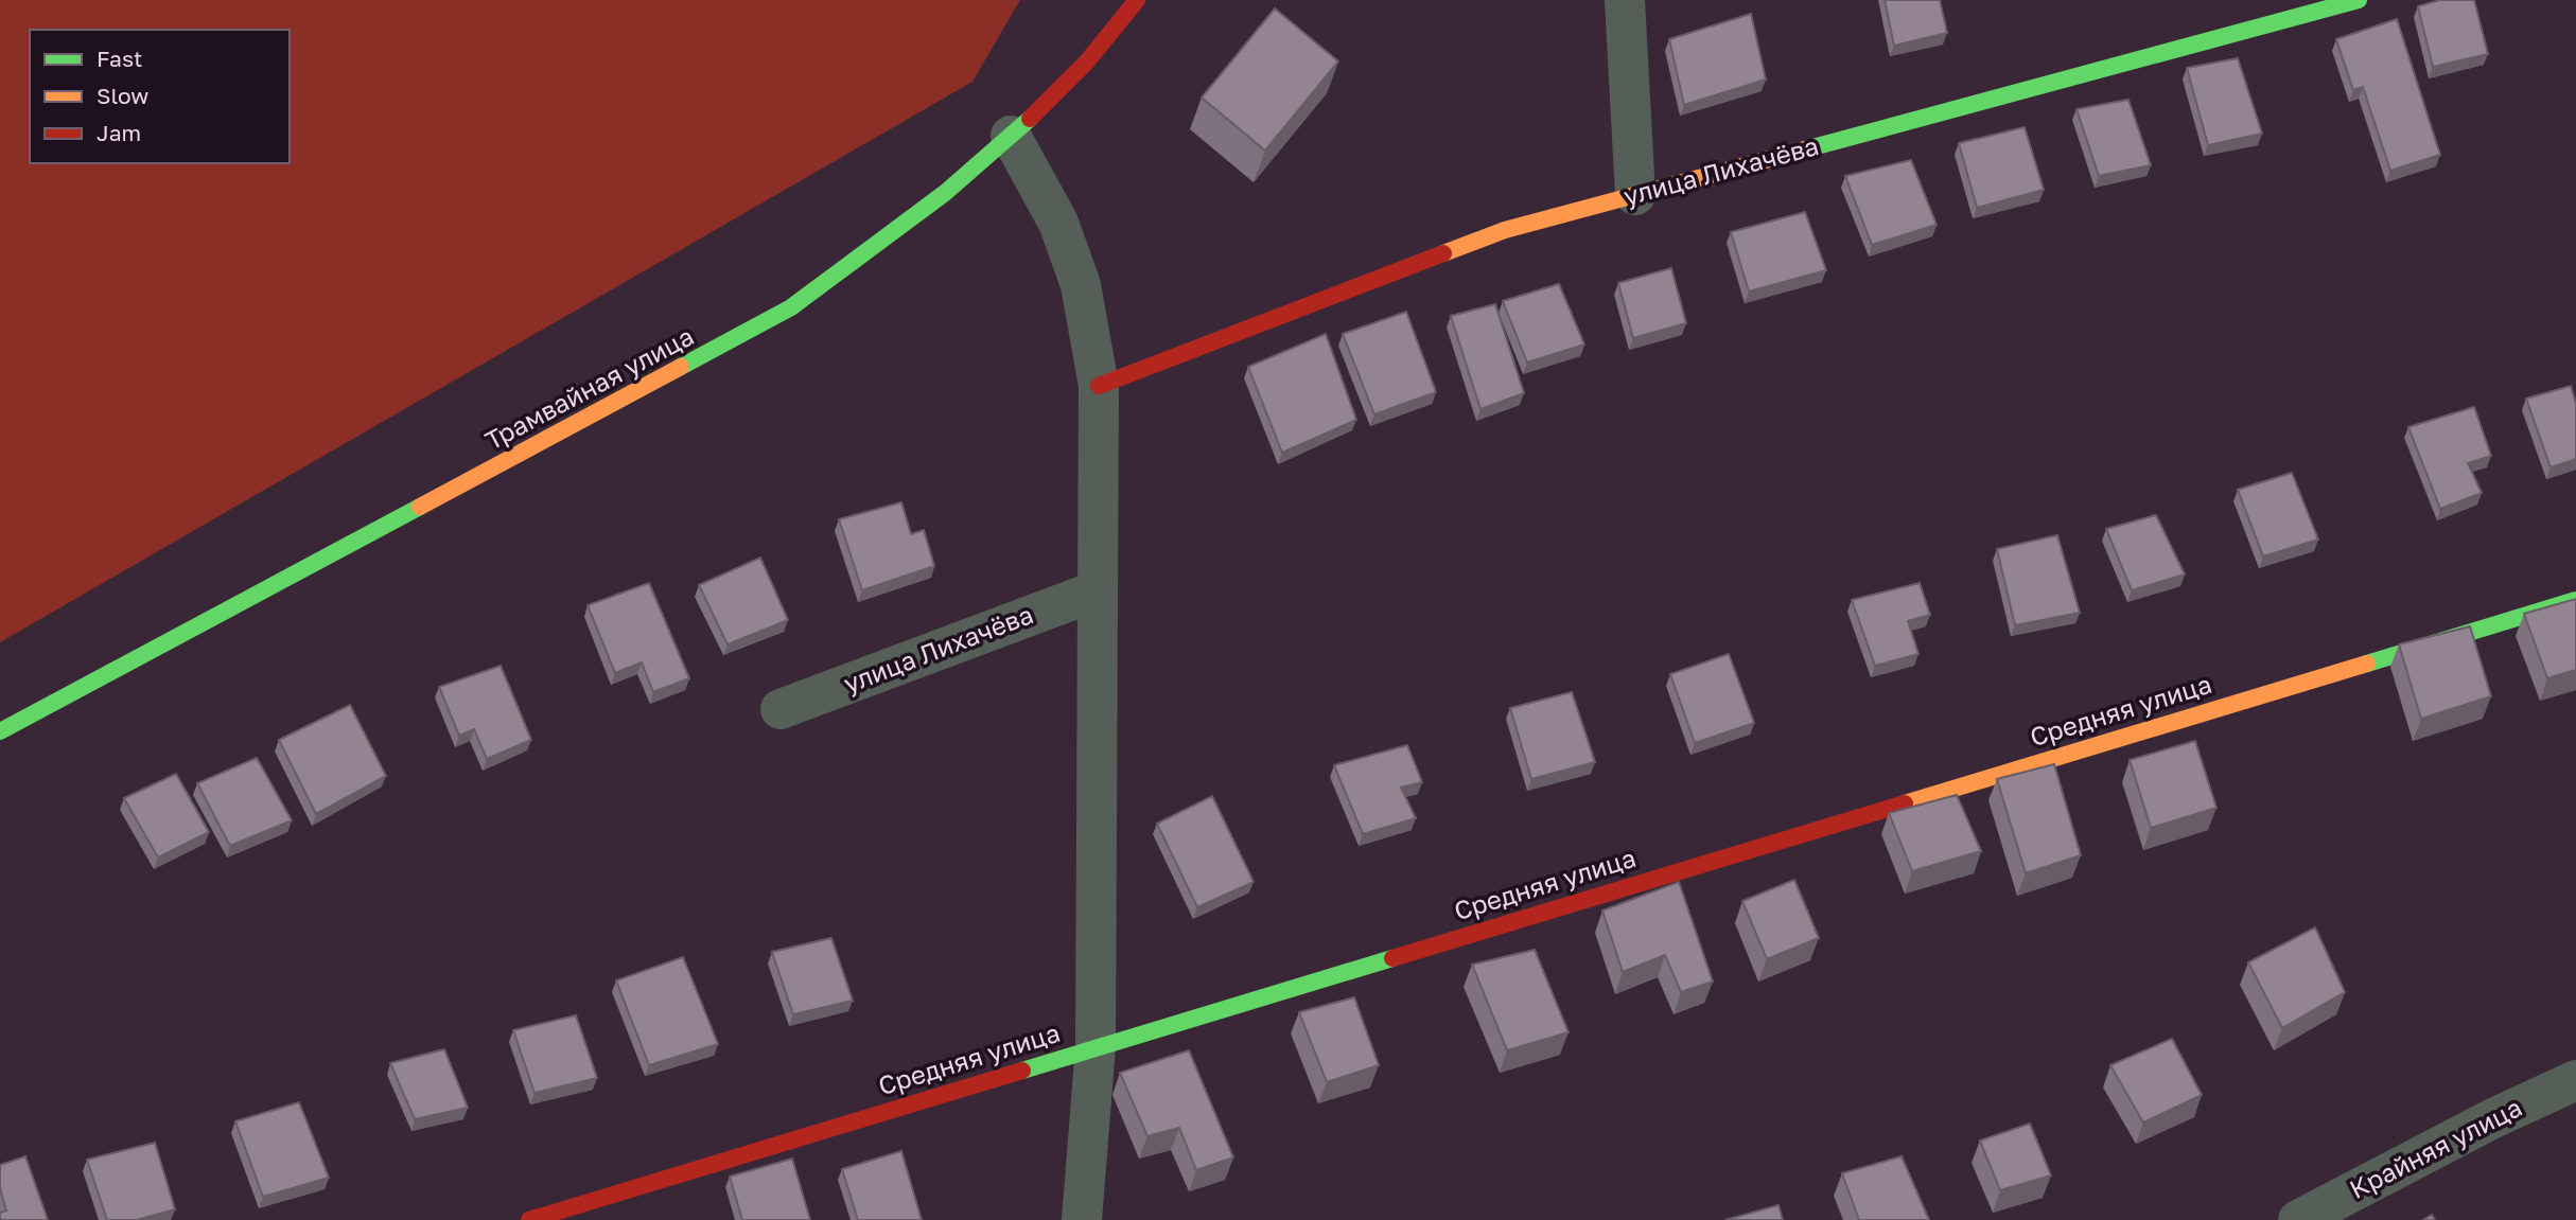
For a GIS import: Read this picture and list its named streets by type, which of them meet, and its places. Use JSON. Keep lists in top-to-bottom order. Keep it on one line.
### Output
{"streets":{"street":["улица Лихачёва","Трамвайная улица","Средняя улица","Крайняя улица"]},"legend":["Fast","Slow","Jam"]}
